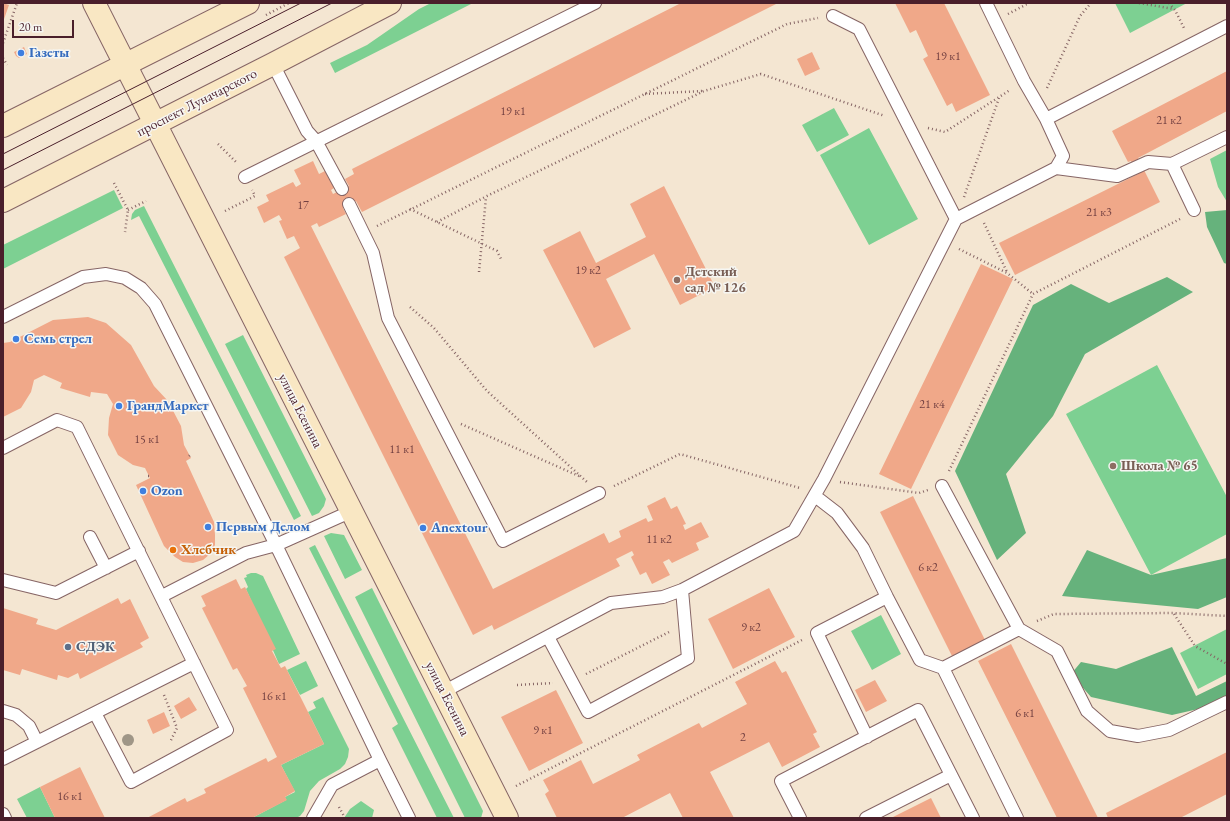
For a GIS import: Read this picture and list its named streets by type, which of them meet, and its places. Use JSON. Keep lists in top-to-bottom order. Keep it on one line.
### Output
{"streets":{"street":["проспект Луначарского","улица Есенина"]},"crossings":[["проспект Луначарского","улица Есенина"]],"places":["Газеты","Детский сад № 126","Семь стрел","ГрандМаркет","Школа № 65","Ozon","Первым Делом","Anextour","Хлебчик","СДЭК"],"house_numbers":["19 к1","19 к1","21 к2","17","21 к3","19 к2","21 к4","15 к1","11 к1","11 к2","6 к2","9 к2","16 к1","6 к1","9 к1","2","16 к1"],"scale_bar":"20 m"}
